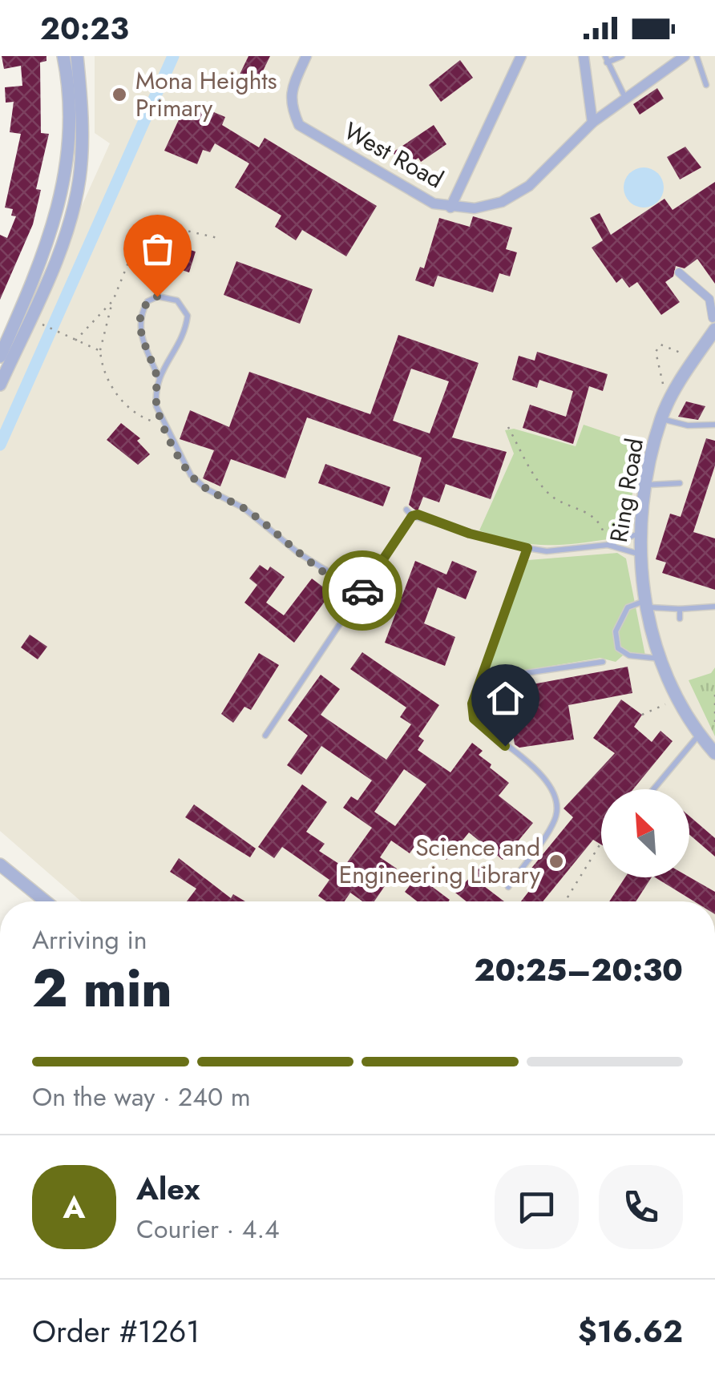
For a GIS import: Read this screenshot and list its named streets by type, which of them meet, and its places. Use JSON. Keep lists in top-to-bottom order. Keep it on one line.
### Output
{"streets":{"street":["West Road","Ring Road"]},"places":["Mona Heights Primary","Science and Engineering Library"],"north":"top left","page":{"status":"20:23","heading":["2 min","Arriving in","20:25–20:30"],"panel":["Alex","Courier · 4.4","Order #1261","$16.62"],"bar":"On the way · 240 m","round":"A"}}
